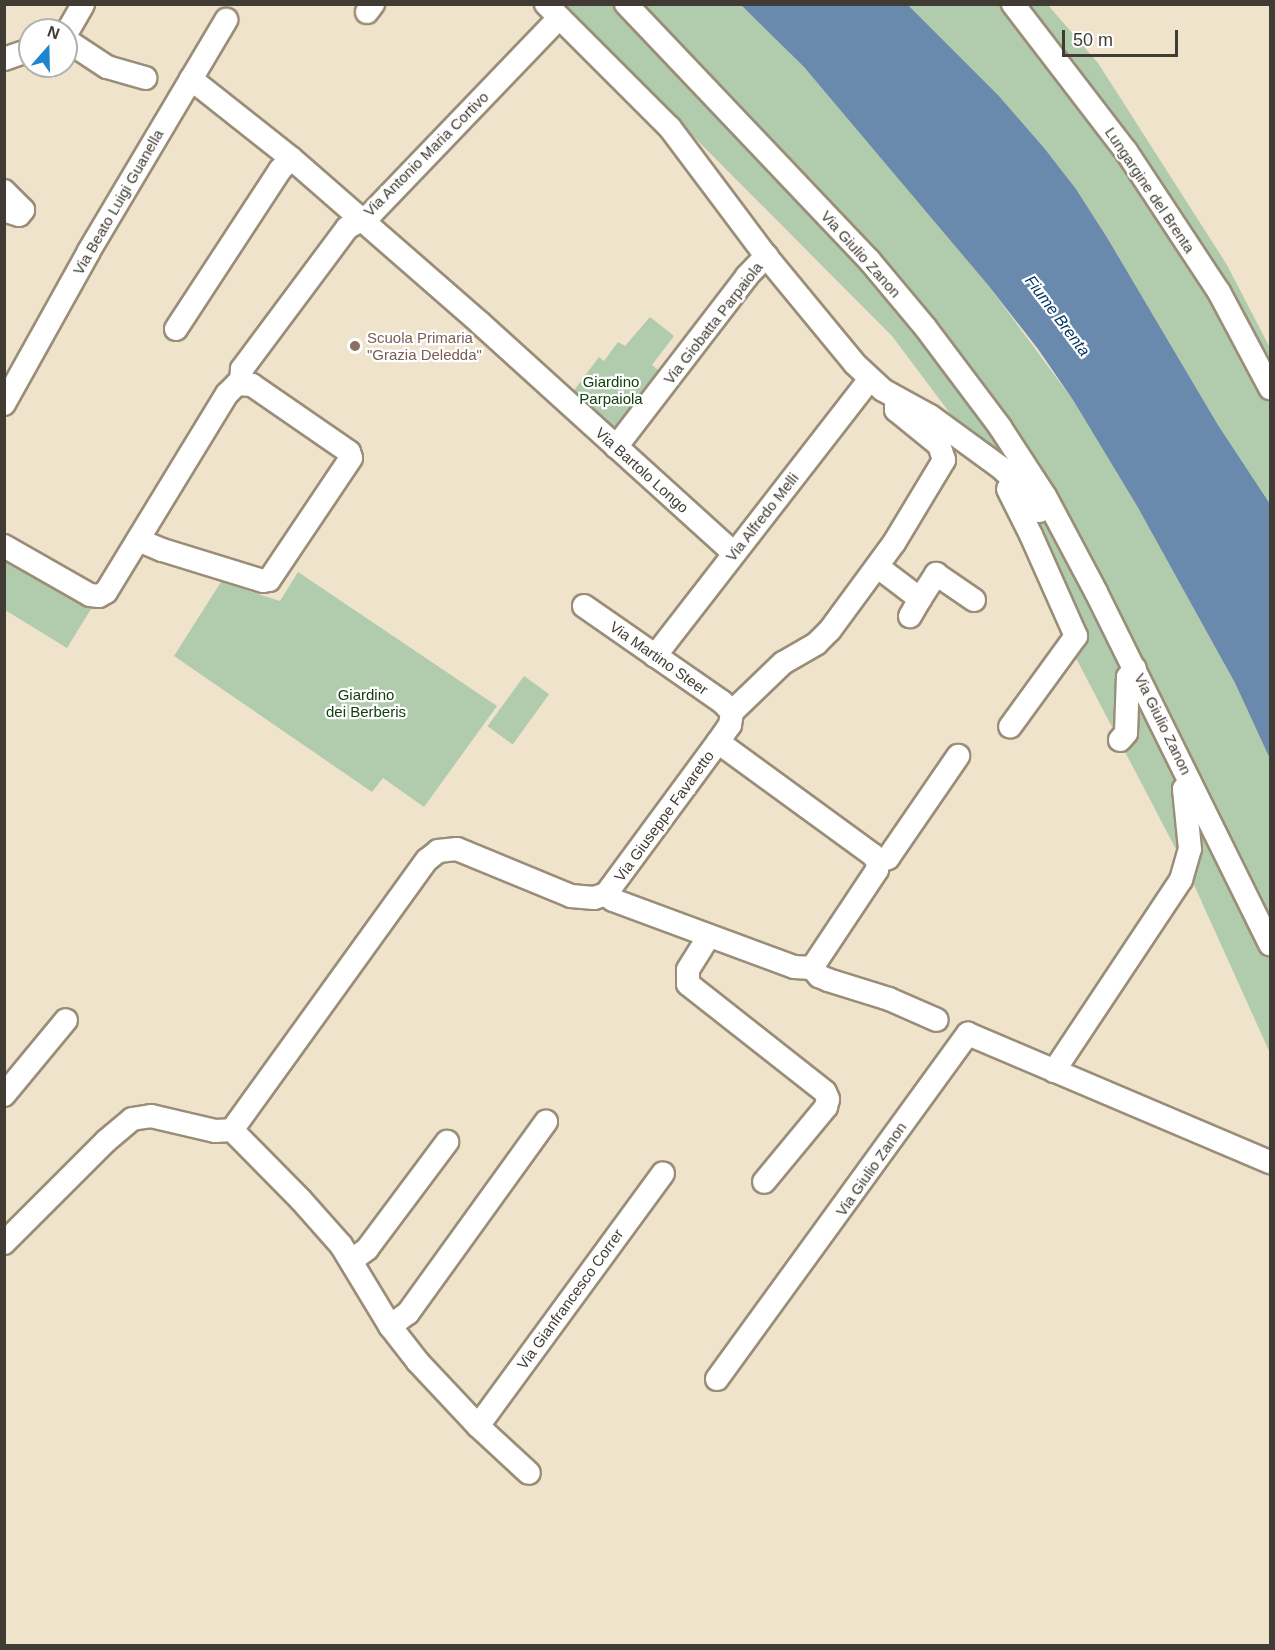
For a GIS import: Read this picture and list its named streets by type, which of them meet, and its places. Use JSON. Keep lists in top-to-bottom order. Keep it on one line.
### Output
{"streets":{"street":["Via Antonio Maria Cortivo","Lungargine del Brenta","Via Beato Luigi Guanella","Via Giulio Zanon","Via Giobatta Parpaiola","Via Bartolo Longo","Via Alfredo Melli","Via Martino Steer","Via Giuseppe Favaretto","Via Gianfrancesco Correr"]},"crossings":[["Via Antonio Maria Cortivo","Via Giulio Zanon"],["Via Antonio Maria Cortivo","Via Bartolo Longo"],["Via Beato Luigi Guanella","Via Bartolo Longo"],["Via Giulio Zanon","Via Giobatta Parpaiola"],["Via Giulio Zanon","Via Alfredo Melli"],["Via Giulio Zanon","Via Giuseppe Favaretto"],["Via Giobatta Parpaiola","Via Bartolo Longo"],["Via Bartolo Longo","Via Alfredo Melli"],["Via Alfredo Melli","Via Martino Steer"],["Via Martino Steer","Via Giuseppe Favaretto"]],"water":["Fiume Brenta"],"parks":["Giardino Parpaiola","Giardino dei Berberis"],"places":["Scuola Primaria \"Grazia Deledda\""],"scale_bar":"50 m","north":"top"}
